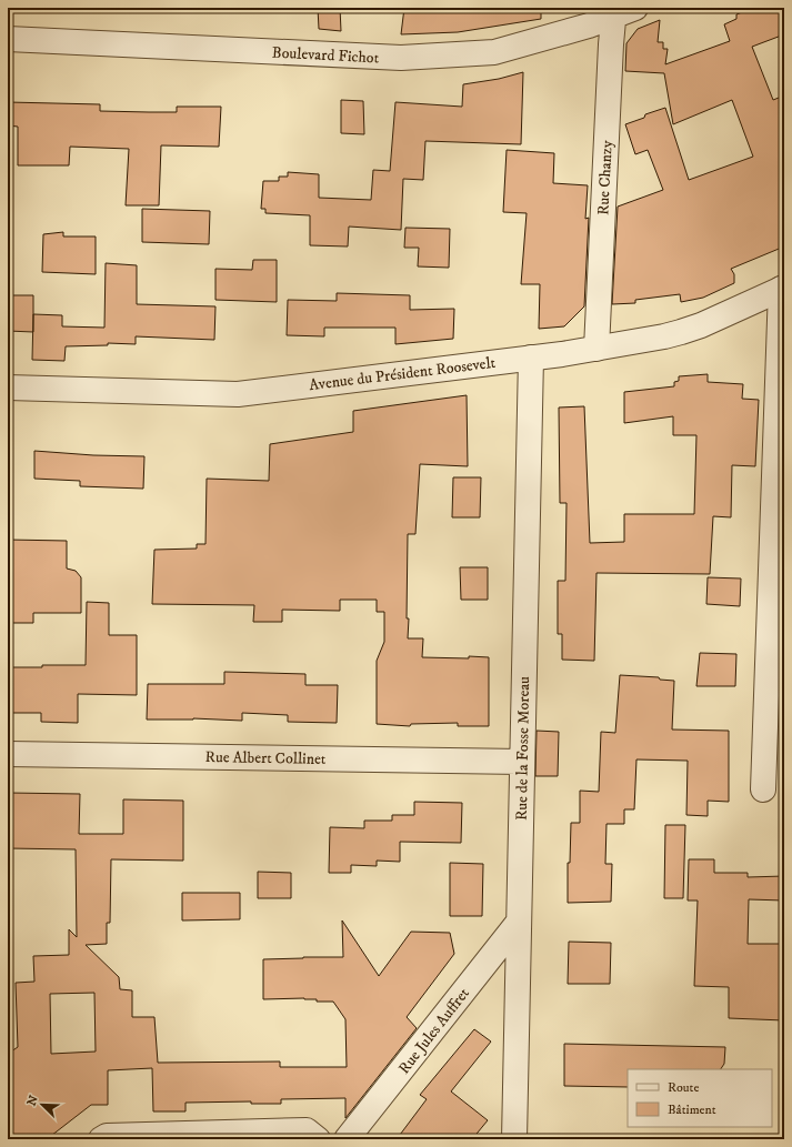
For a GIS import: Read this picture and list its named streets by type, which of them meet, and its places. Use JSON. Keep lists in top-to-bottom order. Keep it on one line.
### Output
{"streets":{"street":["Boulevard Fichot","Rue Chanzy","Avenue du Président Roosevelt","Rue de la Fosse Moreau","Rue Albert Collinet","Rue Jules Auffret"]},"crossings":[["Boulevard Fichot","Rue Chanzy"],["Rue Chanzy","Avenue du Président Roosevelt"],["Avenue du Président Roosevelt","Rue de la Fosse Moreau"],["Rue de la Fosse Moreau","Rue Albert Collinet"],["Rue de la Fosse Moreau","Rue Jules Auffret"]],"legend":["Route","Bâtiment"],"north":"top left"}
